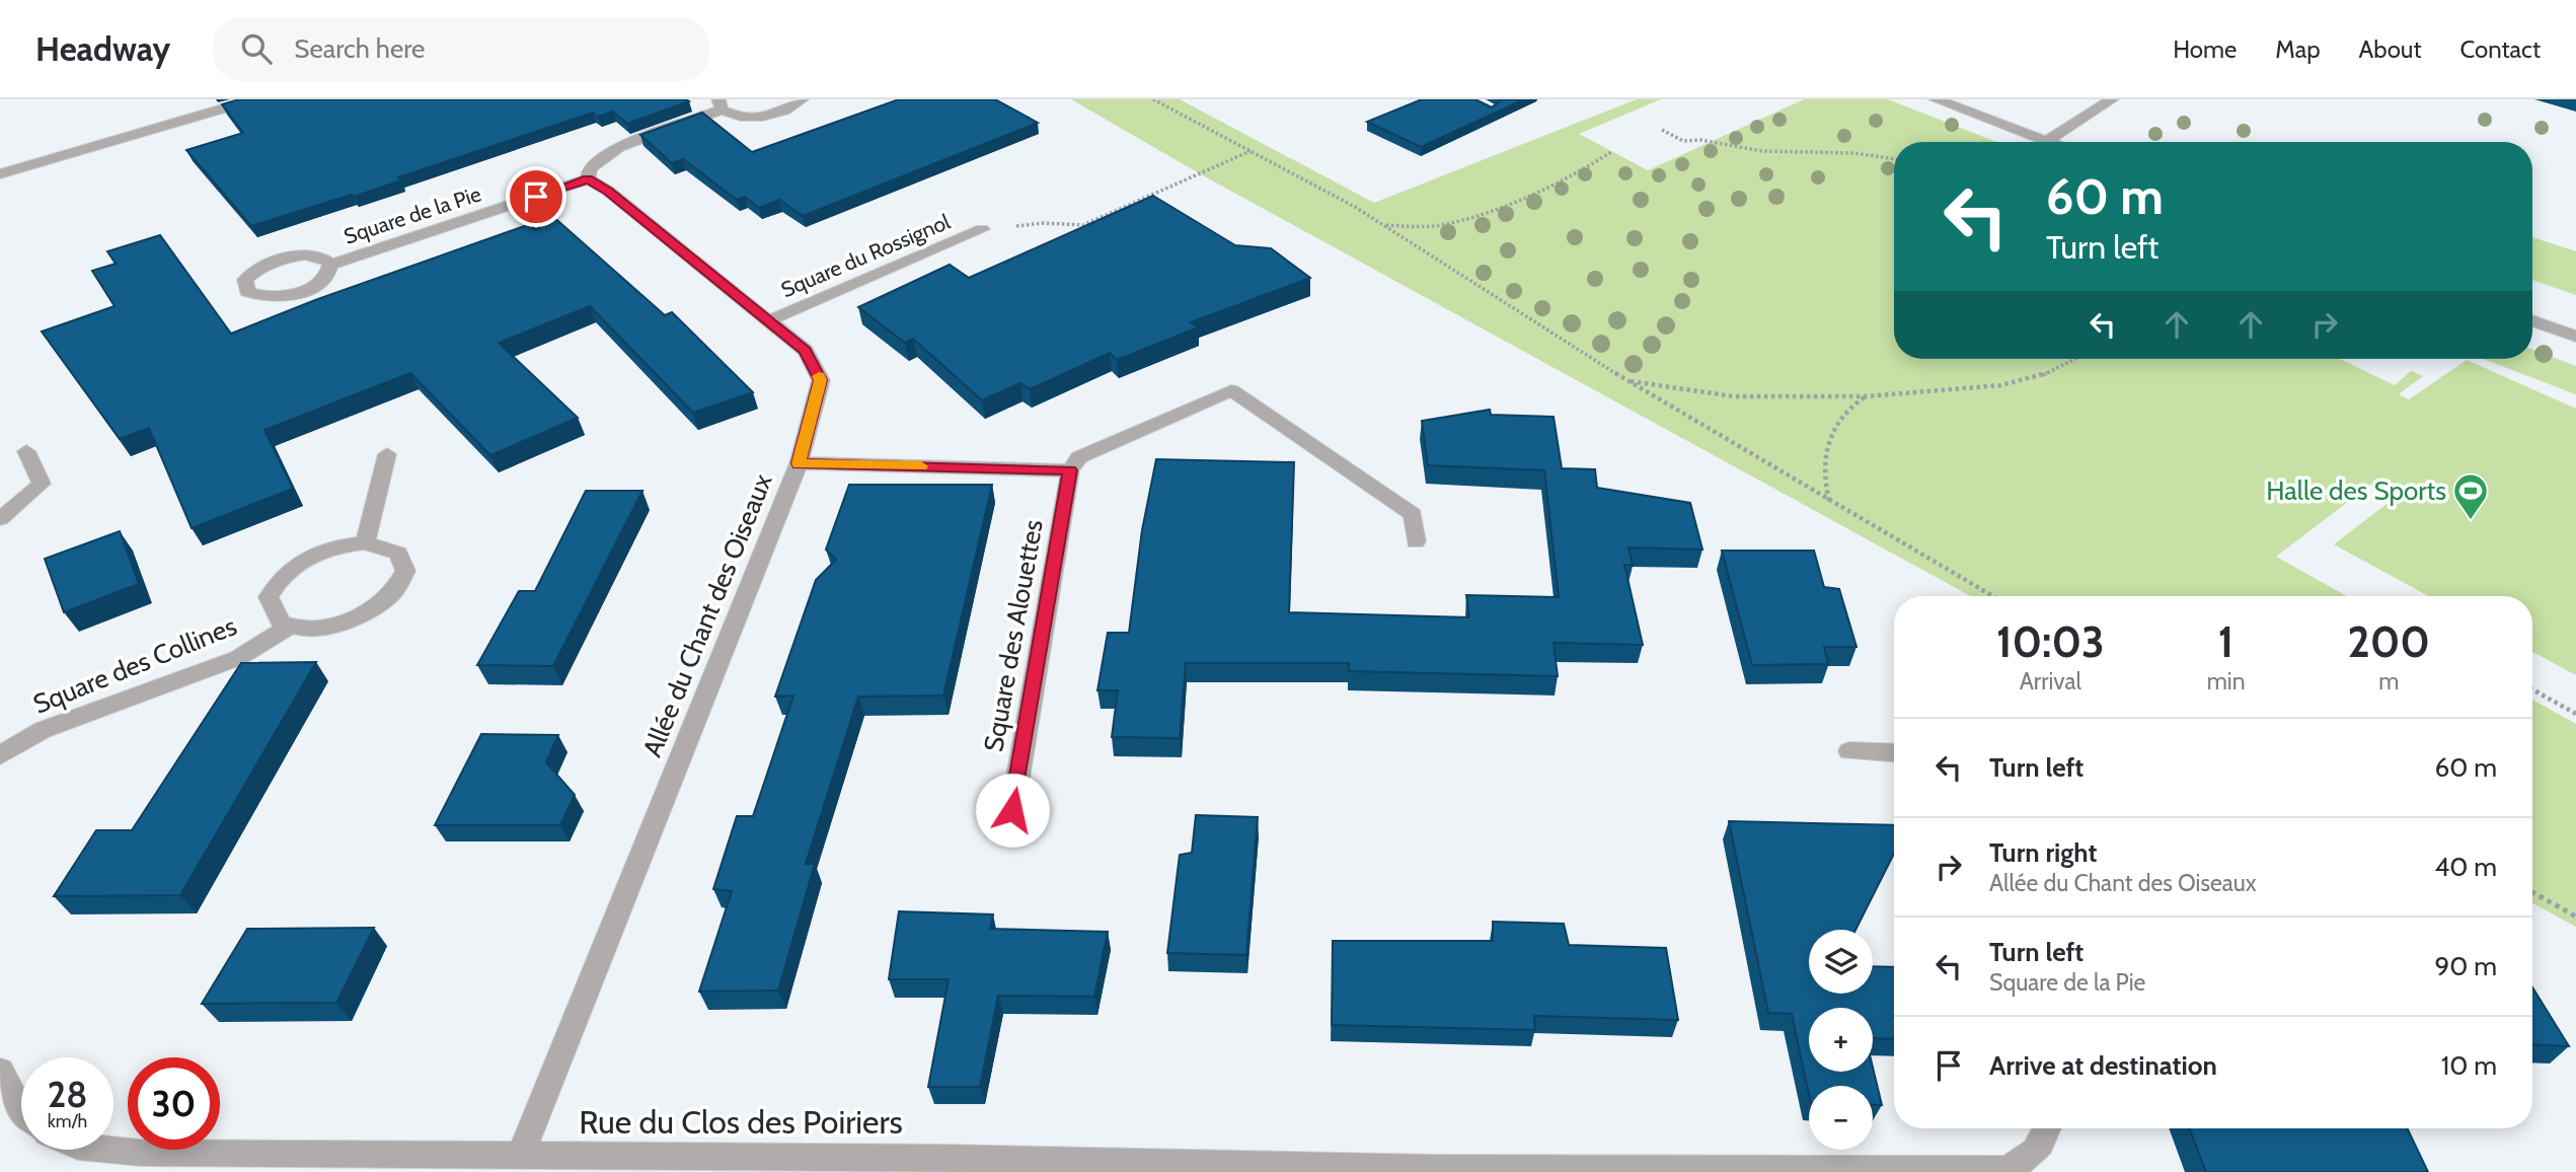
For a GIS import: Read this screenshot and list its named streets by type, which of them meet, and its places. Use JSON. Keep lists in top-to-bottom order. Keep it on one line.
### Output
{"streets":{"street":["Square de la Pie","Square du Rossignol","Allée du Chant des Oiseaux","Square des Alouettes","Square des Collines","Rue du Clos des Poiriers"]},"crossings":[["Square de la Pie","Allée du Chant des Oiseaux"],["Square du Rossignol","Allée du Chant des Oiseaux"],["Allée du Chant des Oiseaux","Rue du Clos des Poiriers"]],"places":{"sports":["Halle des Sports"]},"page":{"header":"Headway","search":"Search here","nav":["Home","Map","About","Contact"],"turn":["60 m","Turn left"],"eta":["10:03","Arrival","1","min","200","m"],"list":[{"name":"Turn left","value":"60 m"},{"name":"Turn right","note":"Allée du Chant des Oiseaux","value":"40 m"},{"name":"Turn left","note":"Square de la Pie","value":"90 m"},{"name":"Arrive at destination","value":"10 m"}],"map_buttons":["+","−"],"speed":"28 km/h","limit":"30"}}
